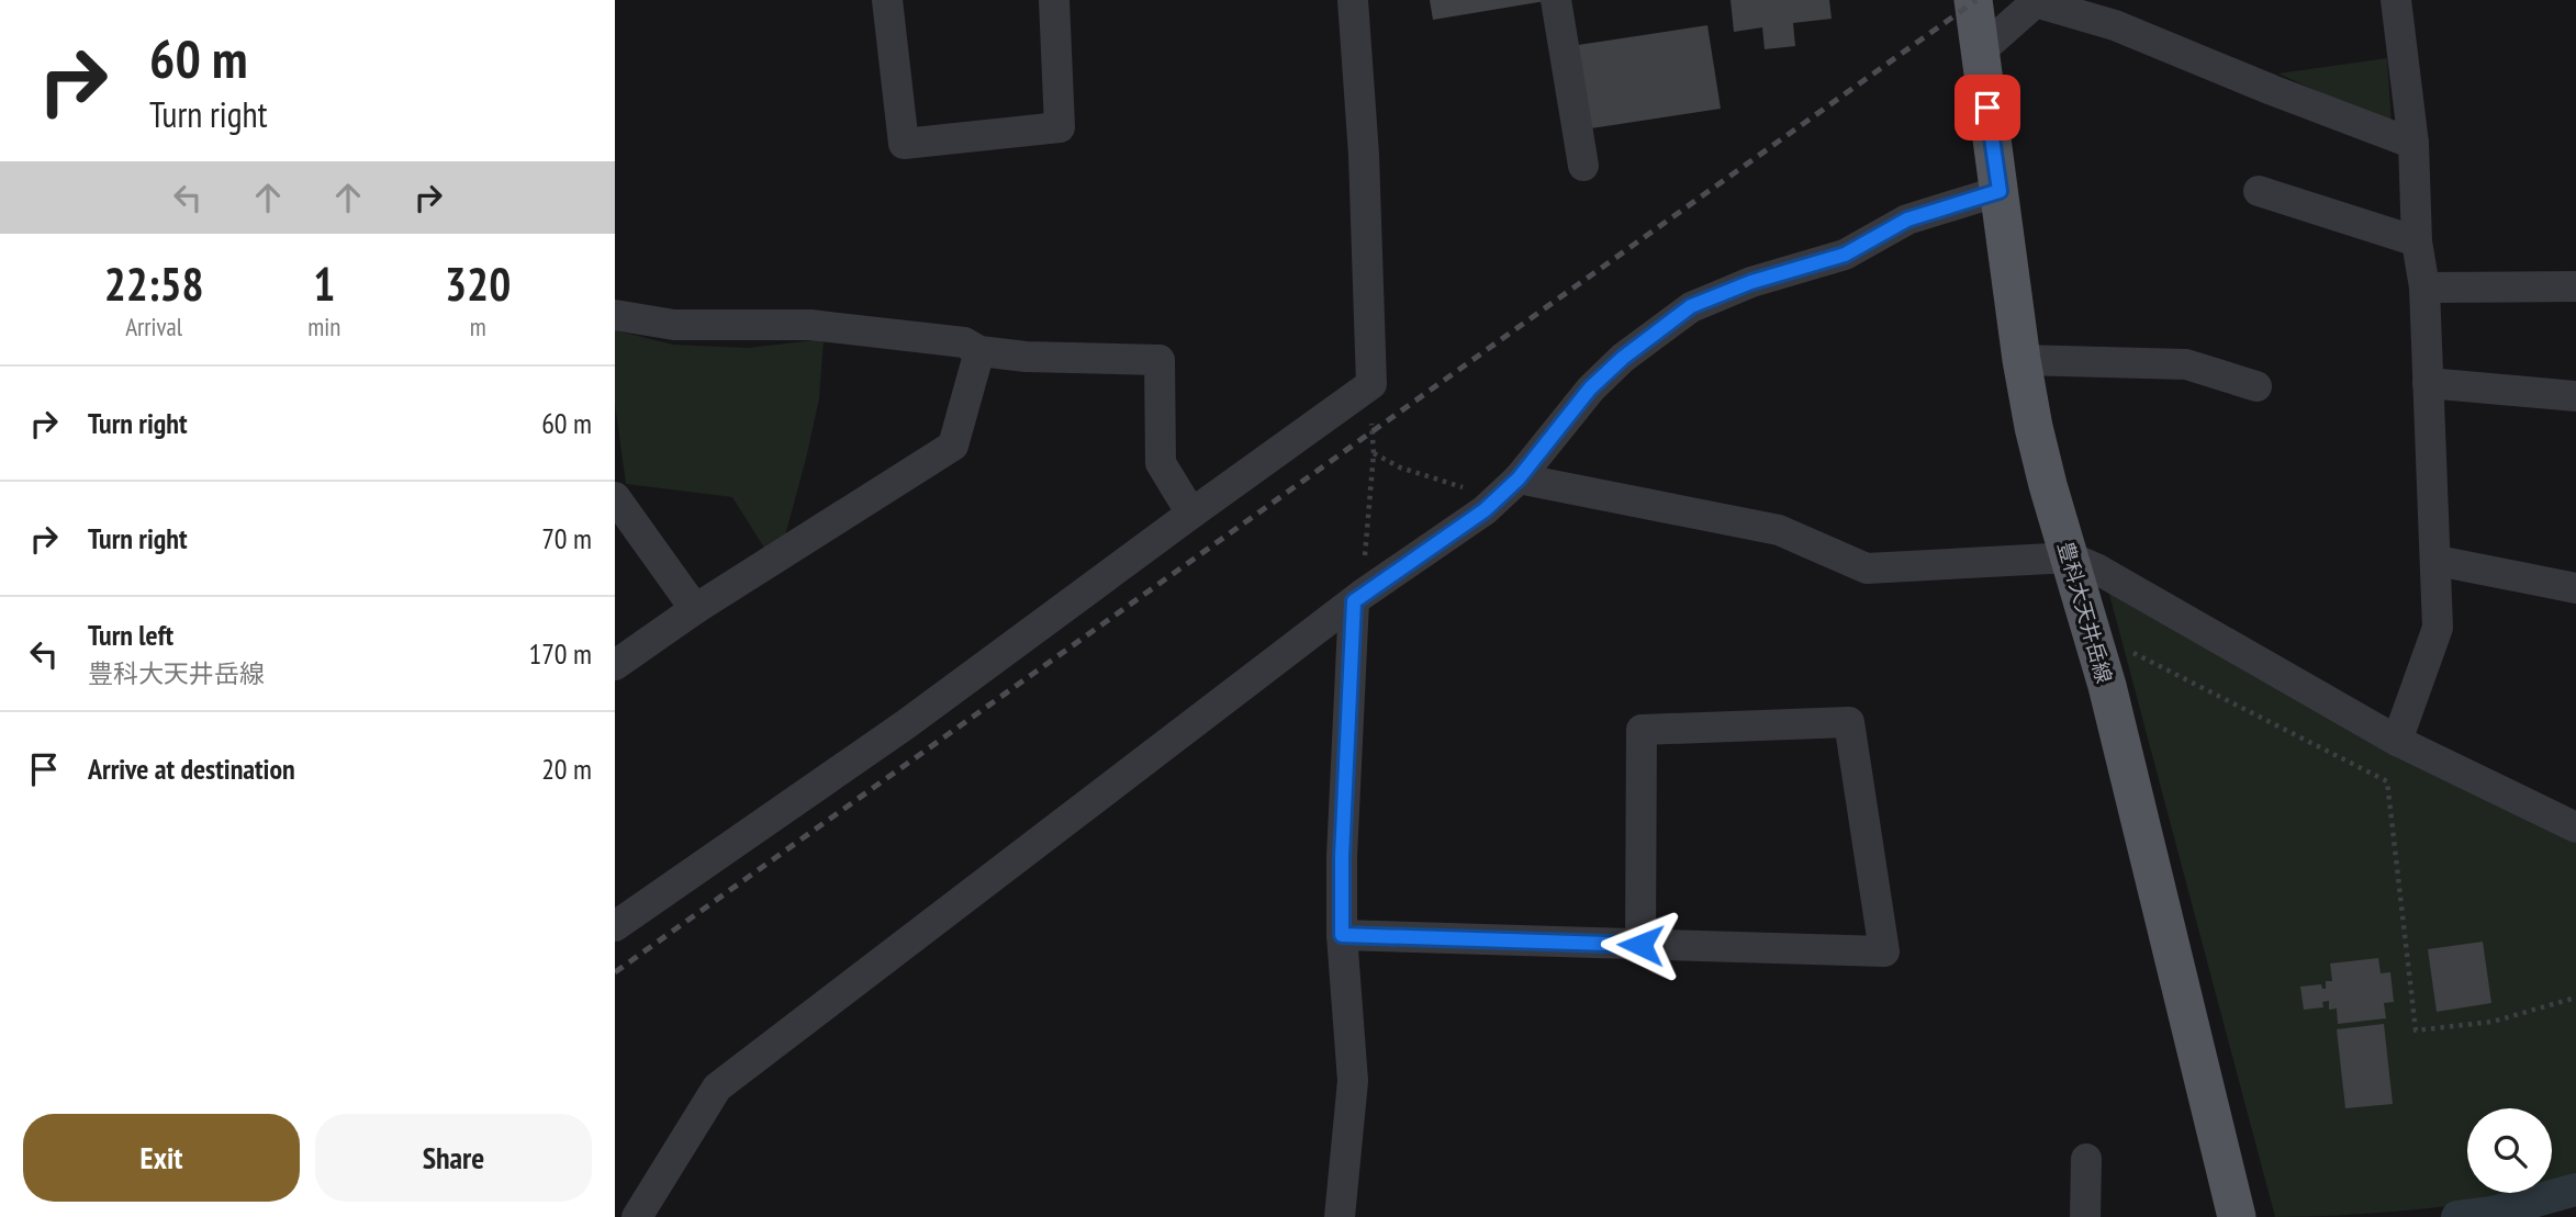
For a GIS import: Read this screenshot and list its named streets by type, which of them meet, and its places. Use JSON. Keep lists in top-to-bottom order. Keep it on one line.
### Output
{"streets":{"main road":["豊科大天井岳線"]},"page":{"turn":["60 m","Turn right"],"eta":["22:58","Arrival","1","min","320","m"],"list":[{"name":"Turn right","value":"60 m"},{"name":"Turn right","value":"70 m"},{"name":"Turn left","note":"豊科大天井岳線","value":"170 m"},{"name":"Arrive at destination","value":"20 m"}],"buttons":["Exit","Share"]}}
